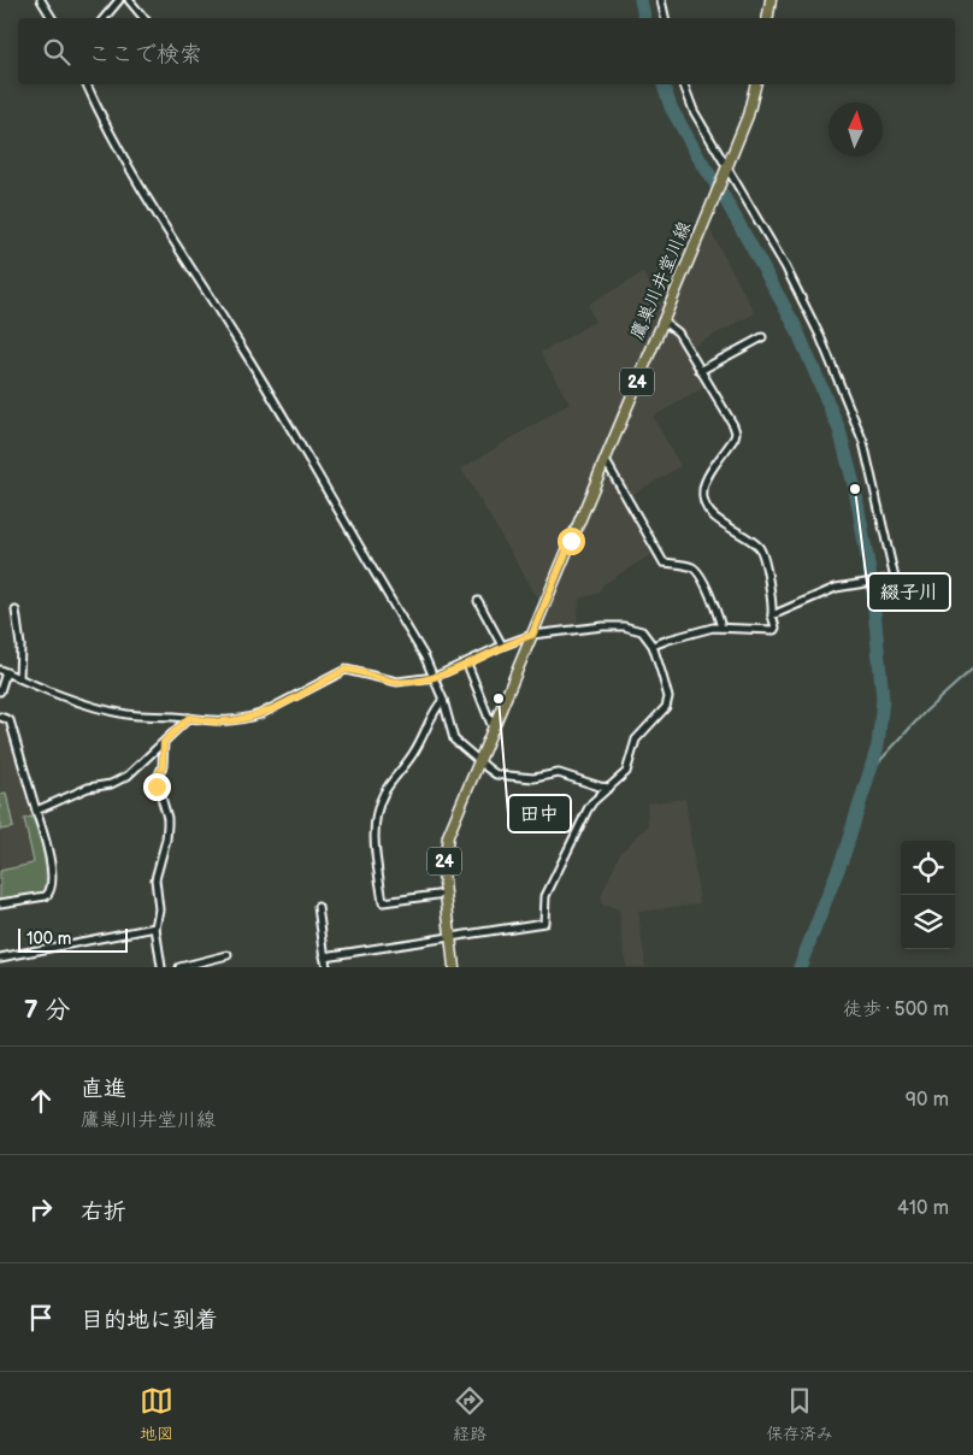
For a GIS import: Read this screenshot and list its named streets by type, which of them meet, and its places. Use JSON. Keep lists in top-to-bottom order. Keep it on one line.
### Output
{"streets":{"main road":["鷹巣川井堂川線","24"]},"places":["綴子川","田中"],"scale_bar":"100 m","north":"top","page":{"search":"ここで検索","scale":"100 m","heading":["7 分","徒歩 · 500 m"],"list":[["直進","鷹巣川井堂川線","90 m"],["右折","410 m"],"目的地に到着"],"nav":["地図","経路","保存済み"]}}
